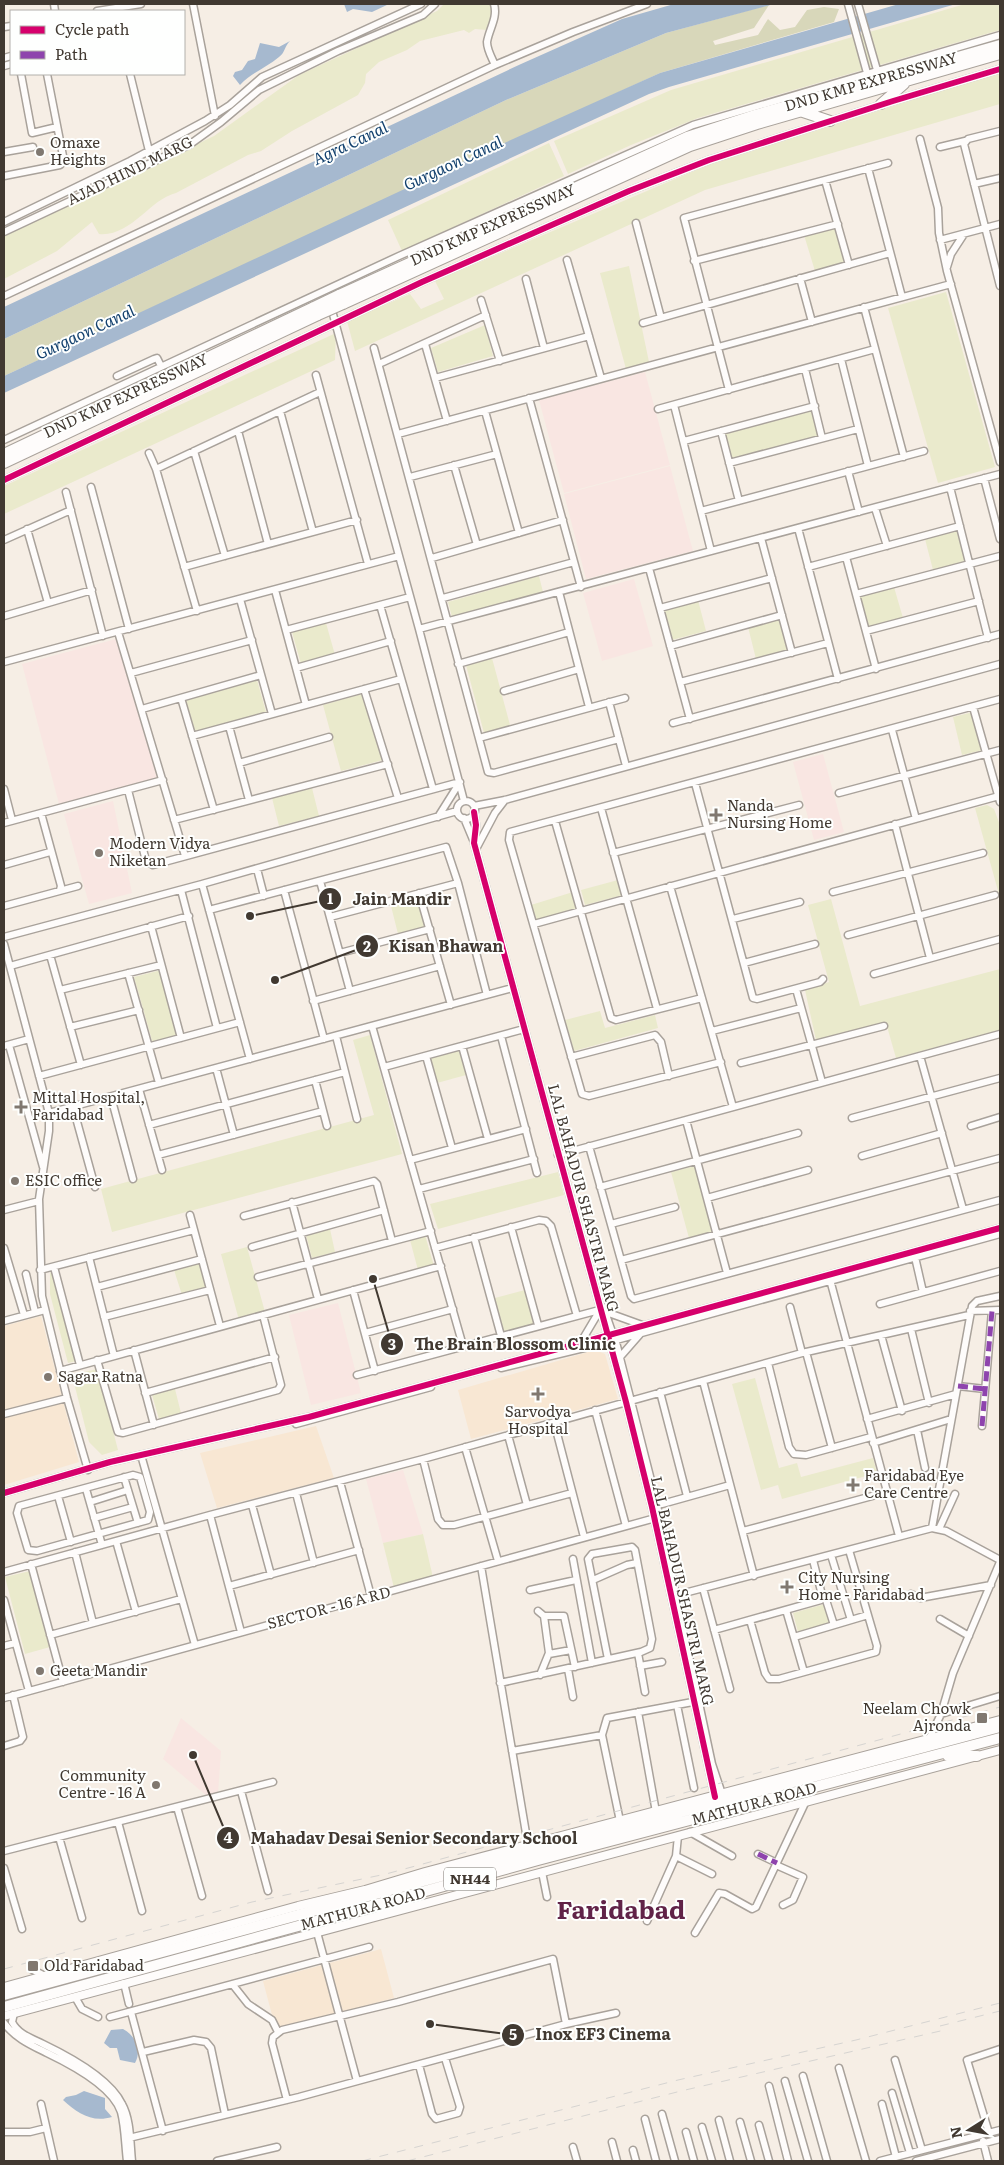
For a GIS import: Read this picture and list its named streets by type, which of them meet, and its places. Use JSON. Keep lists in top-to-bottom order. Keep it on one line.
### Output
{"streets":{"highway":["DND KMP EXPRESSWAY","MATHURA ROAD","NH44"],"street":["AJAD HIND MARG","LAL BAHADUR SHASTRI MARG","SECTOR - 16 A RD"]},"crossings":[["LAL BAHADUR SHASTRI MARG","SECTOR - 16 A RD"],["MATHURA ROAD","NH44"]],"districts":["Faridabad"],"water":["Agra Canal","Gurgaon Canal"],"places":{"other":["Omaxe Heights","Modern Vidya Niketan","Jain Mandir","Kisan Bhawan","ESIC office","The Brain Blossom Clinic","Sagar Ratna","Geeta Mandir","Mahadav Desai Senior Secondary School","Community Centre - 16 A","Inox EF3 Cinema"],"health":["Nanda Nursing Home","Mittal Hospital, Faridabad","Sarvodya Hospital","Faridabad Eye Care Centre","City Nursing Home - Faridabad"],"transit":["Neelam Chowk Ajronda","Old Faridabad"]},"legend":["Cycle path","Path"],"north":"left"}
